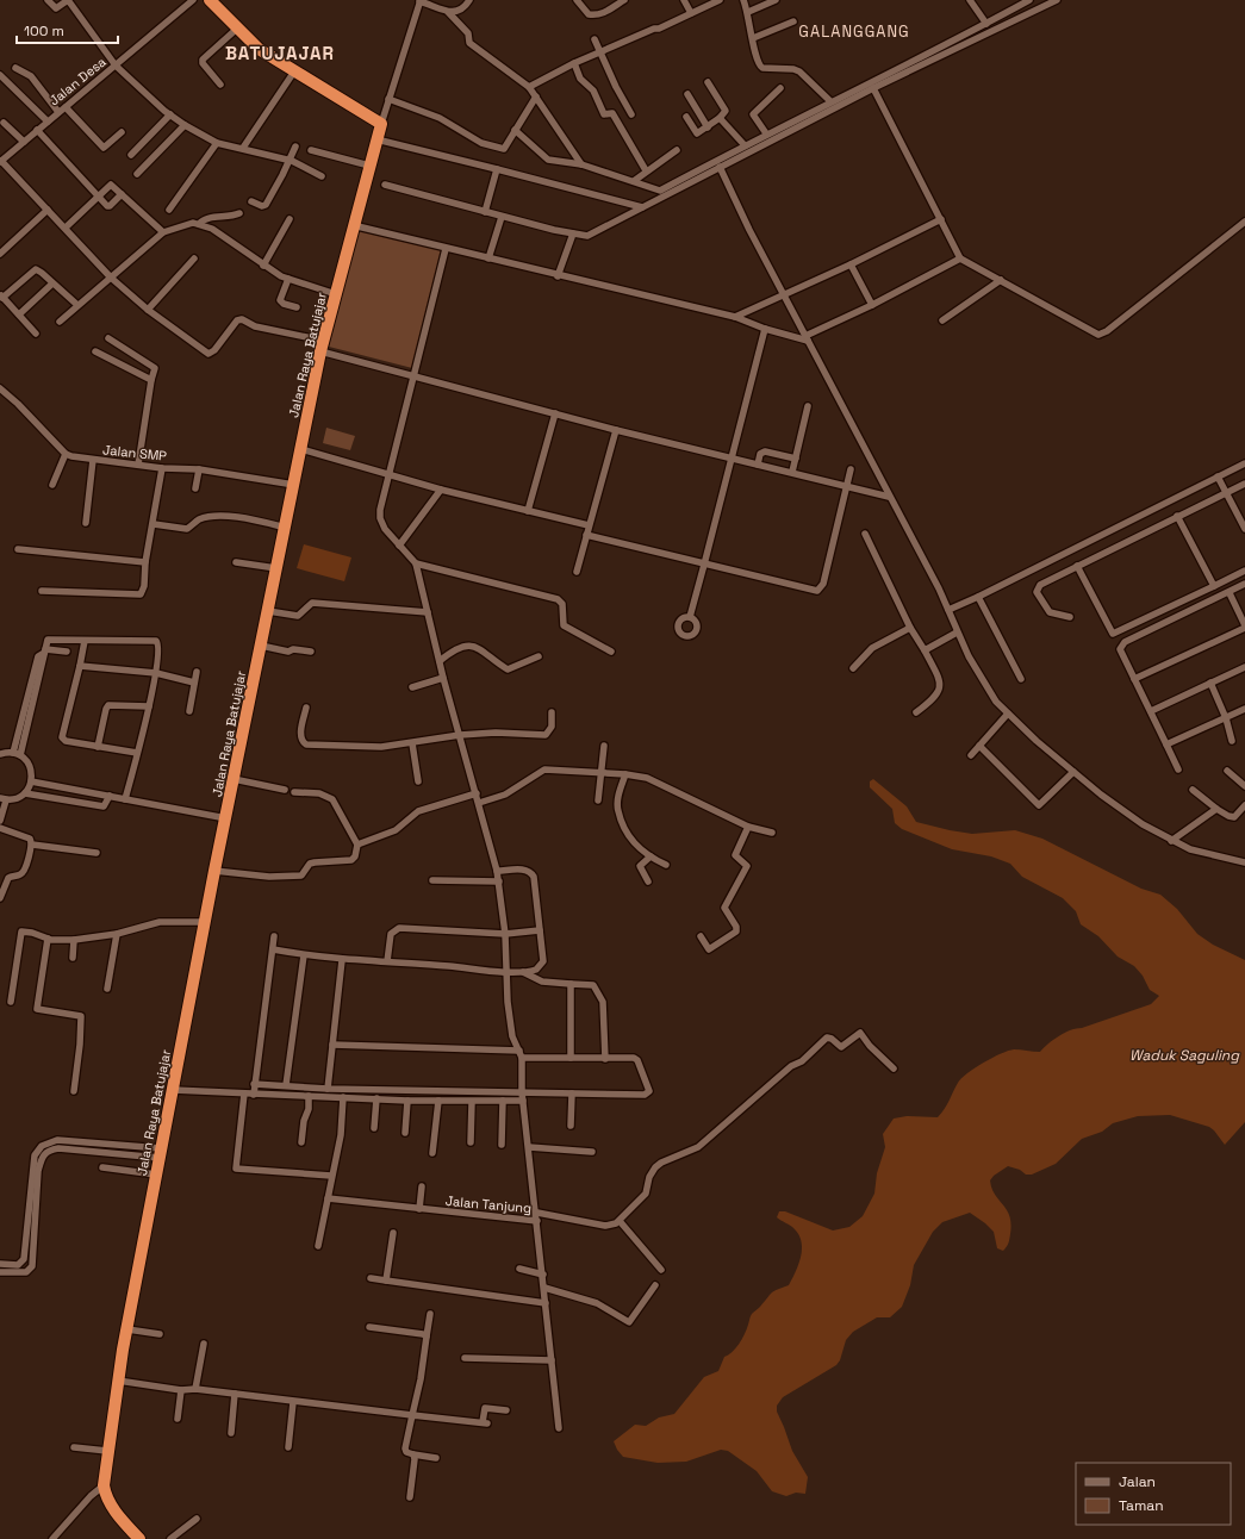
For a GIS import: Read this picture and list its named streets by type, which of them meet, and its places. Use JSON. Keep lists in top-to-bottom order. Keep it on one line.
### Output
{"streets":{"highway":["Jalan Raya Batujajar"],"street":["Jalan Desa","Jalan SMP","Jalan Tanjung"]},"crossings":[["Jalan Raya Batujajar","Jalan SMP"]],"districts":["GALANGGANG","BATUJAJAR"],"water":["Waduk Saguling"],"legend":["Jalan","Taman"],"scale_bar":"100 m"}
